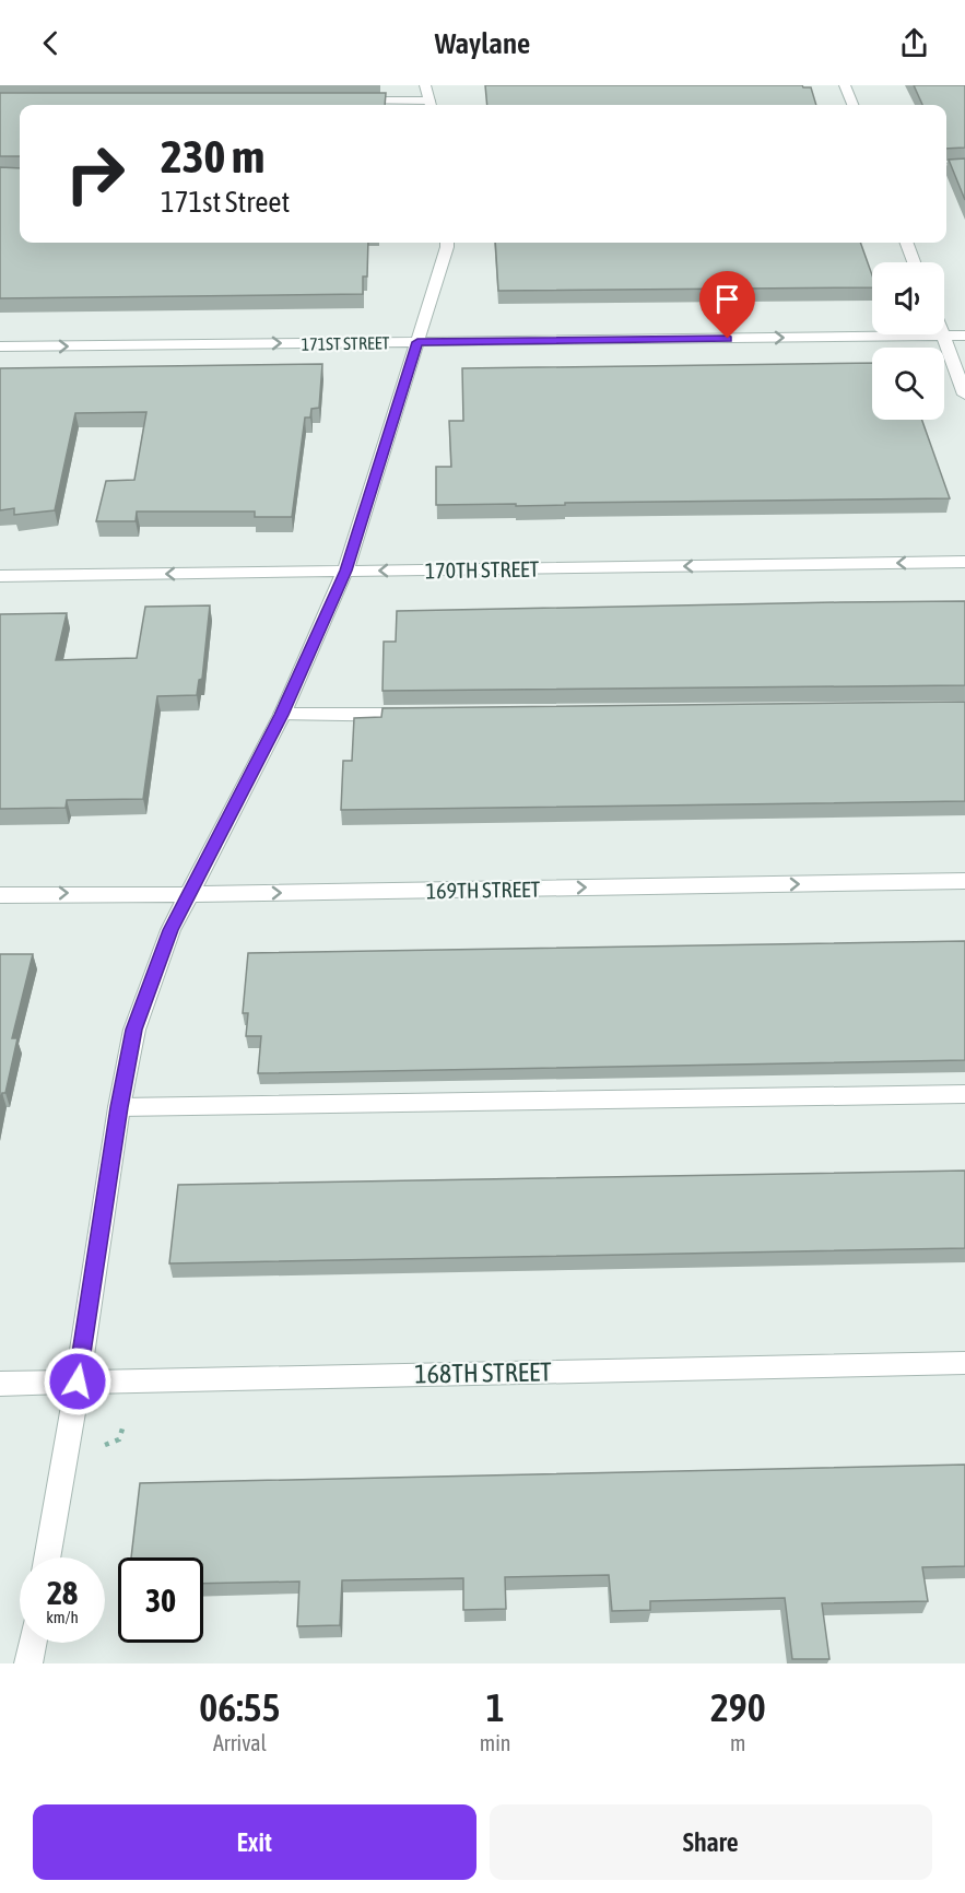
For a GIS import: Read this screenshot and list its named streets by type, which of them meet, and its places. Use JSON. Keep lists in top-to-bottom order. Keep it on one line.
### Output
{"streets":{"street":["171ST STREET","170TH STREET","169TH STREET","168TH STREET"]},"one_way":["171ST STREET","170TH STREET","169TH STREET"],"page":{"header":"Waylane","turn":["230 m","171st Street"],"speed":"28 km/h","limit":"30","eta":["06:55","Arrival","1","min","290","m"],"buttons":["Exit","Share"]}}
